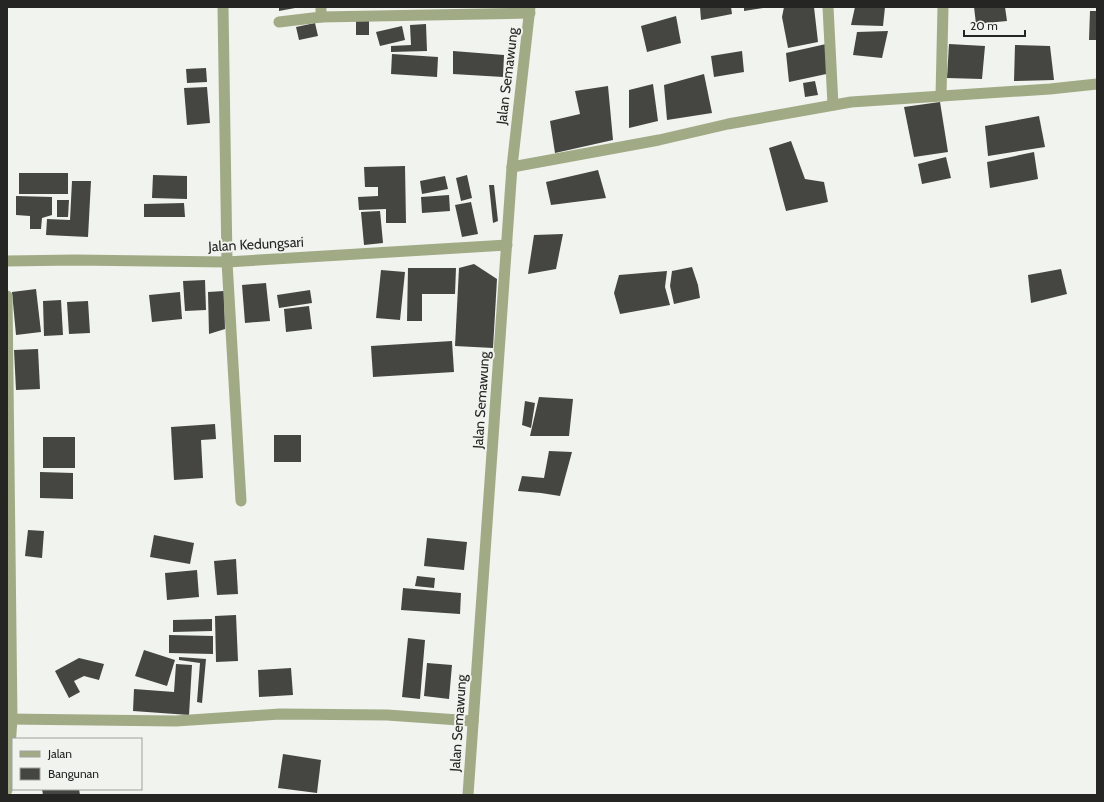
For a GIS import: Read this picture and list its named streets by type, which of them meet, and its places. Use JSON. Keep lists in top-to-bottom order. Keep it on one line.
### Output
{"streets":{"street":["Jalan Semawung","Jalan Kedungsari"]},"crossings":[["Jalan Semawung","Jalan Kedungsari"]],"legend":["Jalan","Bangunan"],"scale_bar":"20 m"}
